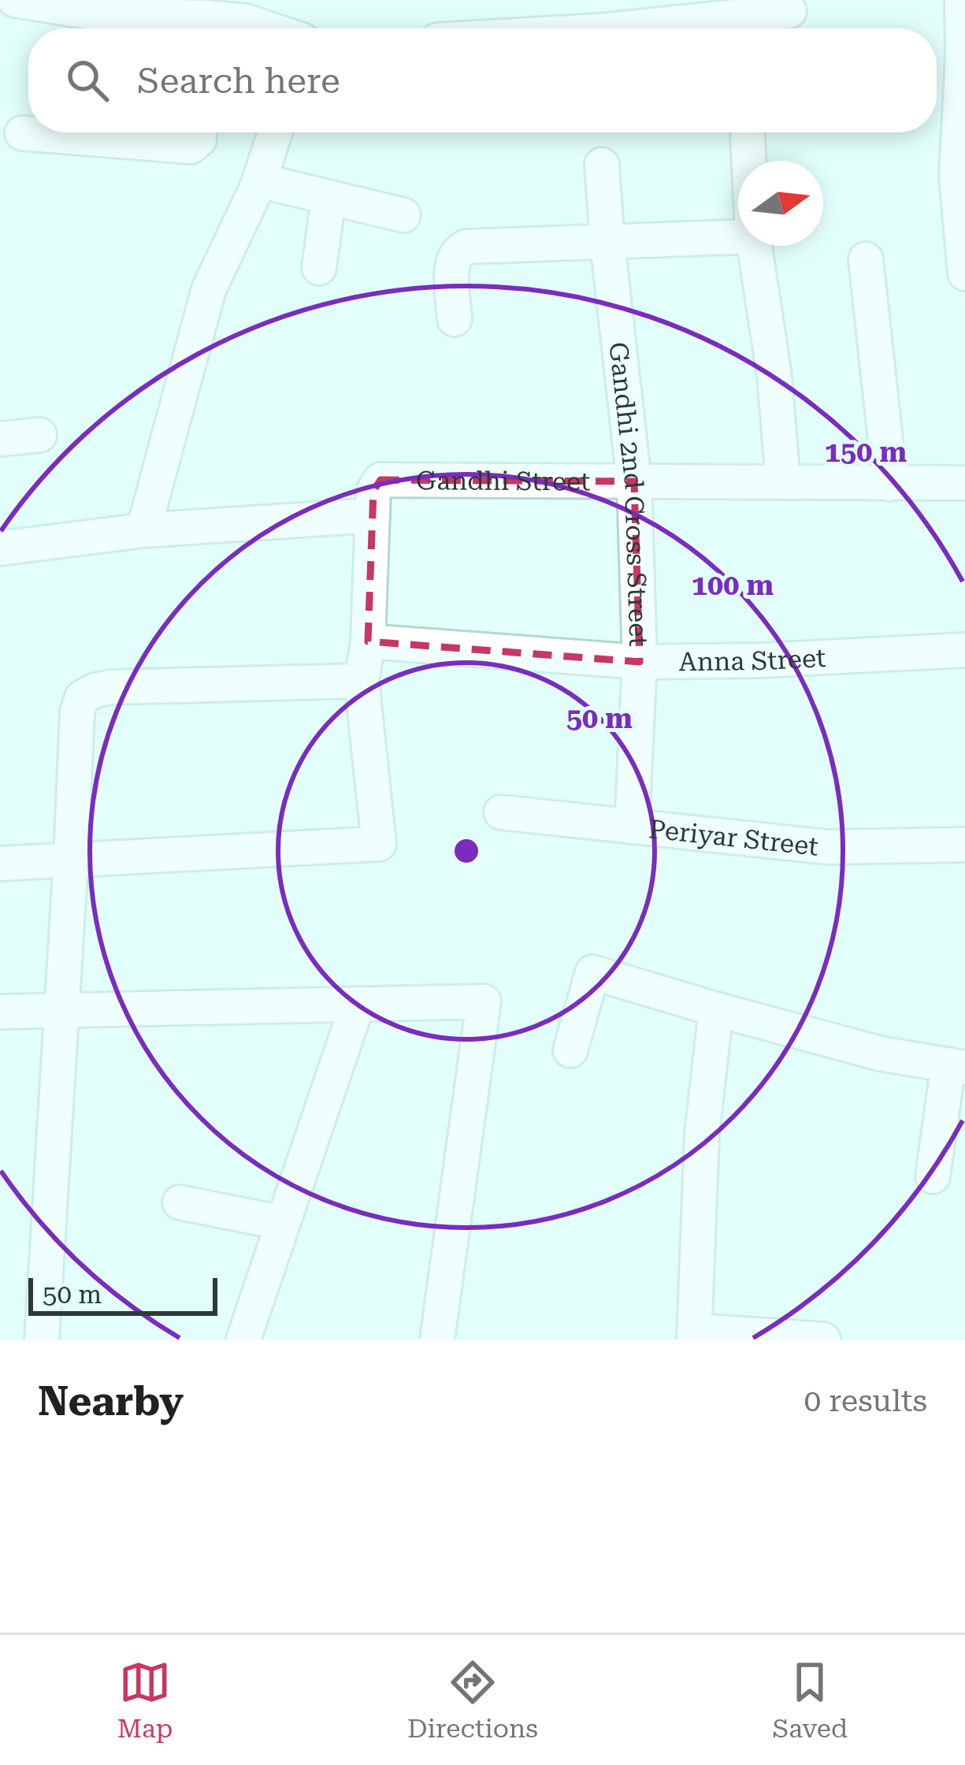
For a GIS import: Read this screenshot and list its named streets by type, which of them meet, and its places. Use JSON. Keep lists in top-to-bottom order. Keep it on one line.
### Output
{"streets":{"street":["Gandhi Street","Gandhi 2nd Cross Street","Anna Street","Periyar Street"]},"crossings":[["Gandhi Street","Gandhi 2nd Cross Street"],["Gandhi 2nd Cross Street","Anna Street"],["Gandhi 2nd Cross Street","Periyar Street"]],"scale_bar":"50 m","north":"right","page":{"search":"Search here","scale":"50 m","heading":["Nearby","0 results"],"nav":["Map","Directions","Saved"]},"rings":["150 m","100 m","50 m"]}
